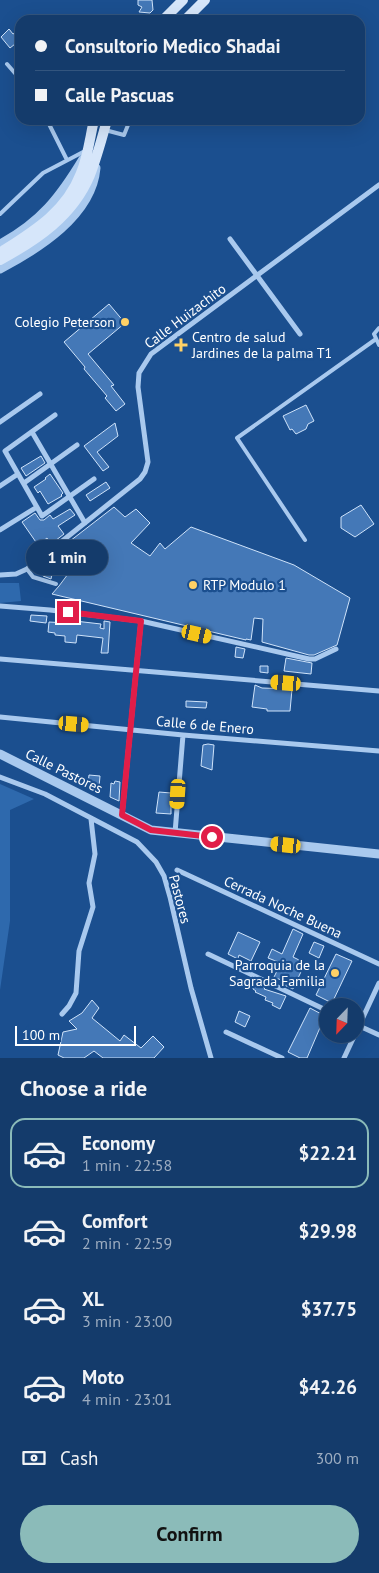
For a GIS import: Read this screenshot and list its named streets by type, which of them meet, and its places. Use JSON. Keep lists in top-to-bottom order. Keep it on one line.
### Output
{"streets":{"street":["Calle Huizachito","Calle 6 de Enero","Calle Pastores","Pastores","Cerrada Noche Buena"]},"places":{"other":["Colegio Peterson","RTP Modulo 1","Parroquia de la Sagrada Familia"],"health":["Centro de salud Jardines de la palma T1"]},"scale_bar":"100 m","north":"bottom left","page":{"banner":["Consultorio Medico Shadai","Calle Pascuas"],"bubble":"1 min","scale":"100 m","heading":"Choose a ride","list":[{"name":"Economy","note":"1 min · 22:58","value":"$22.21"},{"name":"Comfort","note":"2 min · 22:59","value":"$29.98"},{"name":"XL","note":"3 min · 23:00","value":"$37.75"},{"name":"Moto","note":"4 min · 23:01","value":"$42.26"}],"pay":["Cash","300 m"],"buttons":"Confirm"}}
